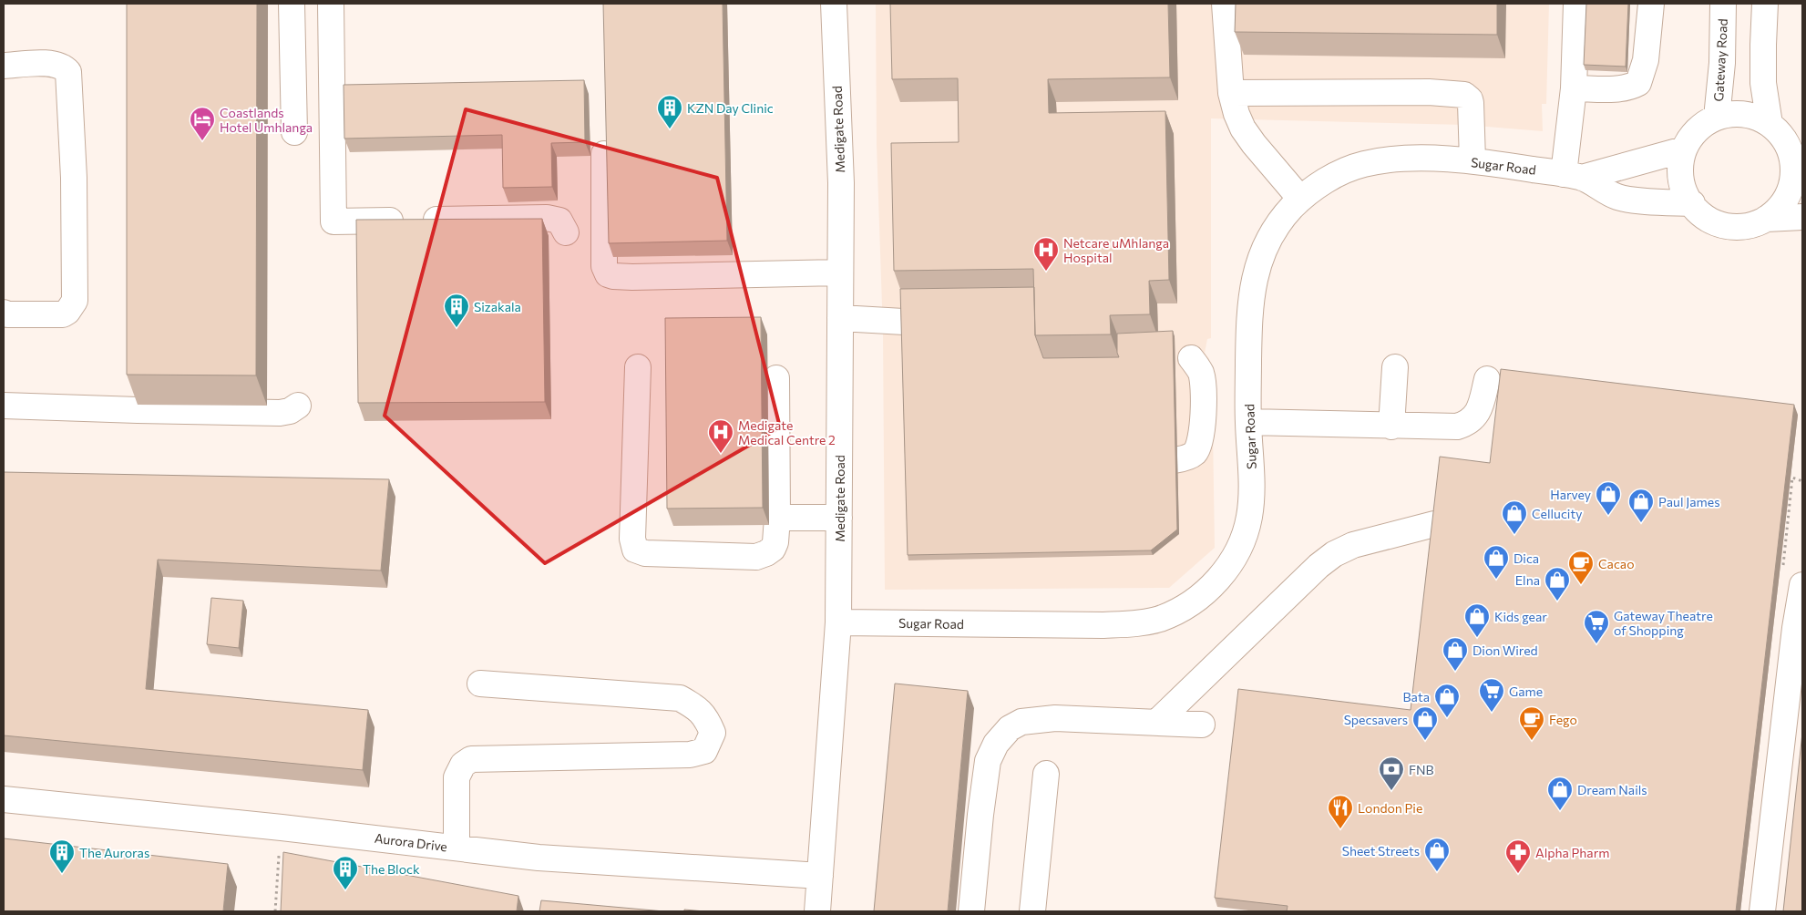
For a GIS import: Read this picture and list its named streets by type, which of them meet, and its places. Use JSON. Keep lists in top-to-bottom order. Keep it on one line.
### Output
{"streets":{"street":["Gateway Road","Medigate Road","Sugar Road","Aurora Drive"]},"crossings":[["Gateway Road","Sugar Road"],["Medigate Road","Sugar Road"],["Medigate Road","Aurora Drive"]],"places":{"building":["KZN Day Clinic","Sizakala","The Auroras","The Block"],"hotel":["Coastlands Hotel Umhlanga"],"hospital":["Netcare uMhlanga Hospital","Medigate Medical Centre 2"],"shop":["Harvey","Paul James","Cellucity","Dica","Elna","Kids gear","Dion Wired","Bata","Specsavers","Dream Nails","Sheet Streets"],"cafe":["Cacao","Fego"],"supermarket":["Gateway Theatre of Shopping","Game"],"bank":["FNB"],"restaurant":["London Pie"],"pharmacy":["Alpha Pharm"]}}
